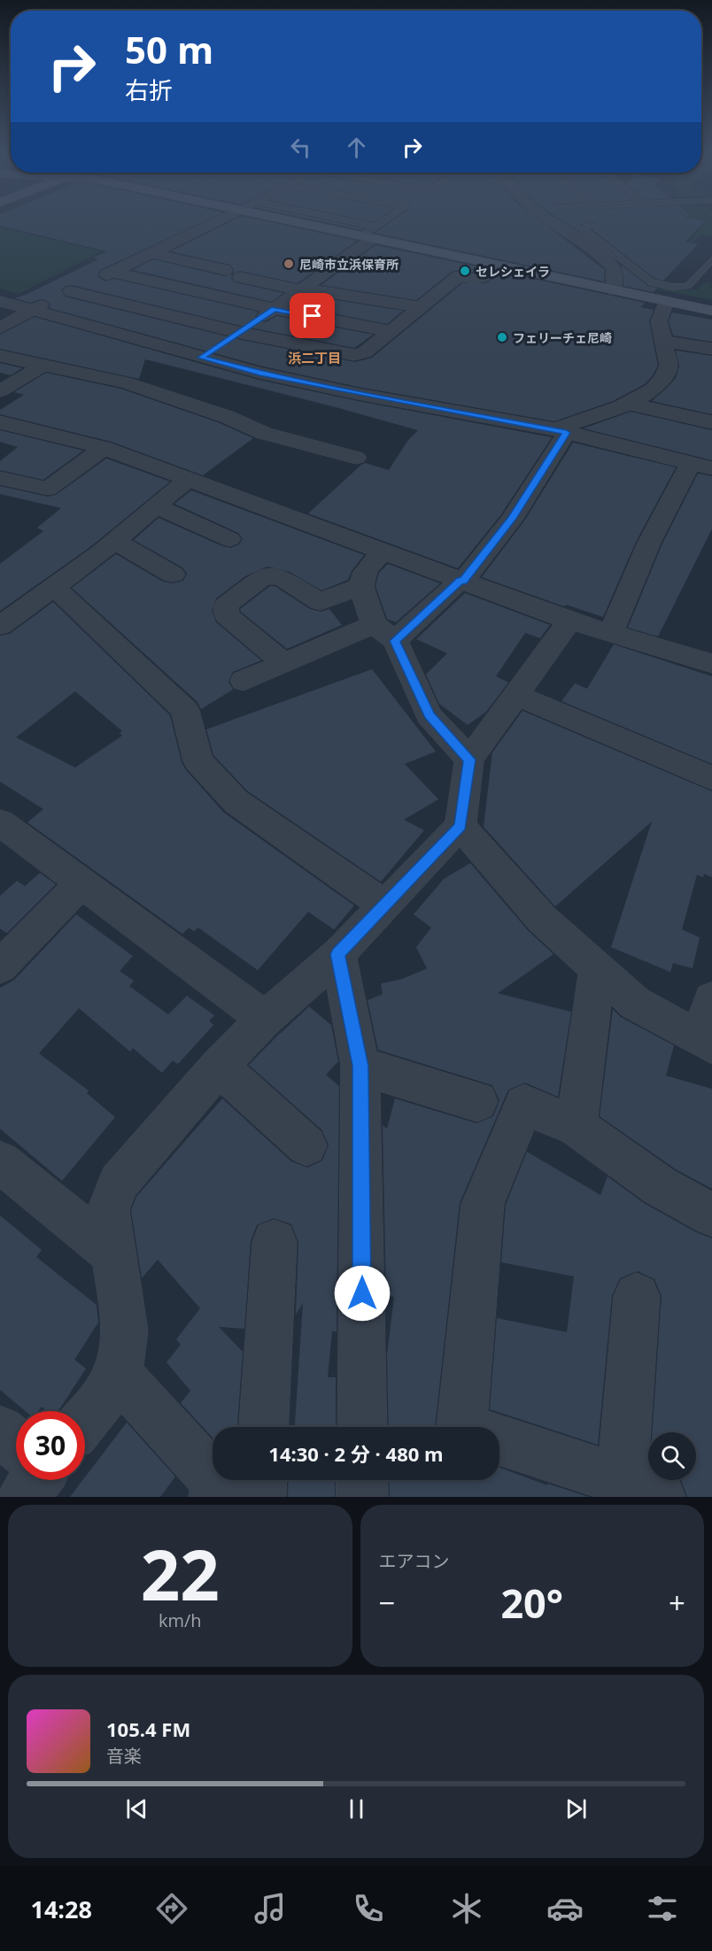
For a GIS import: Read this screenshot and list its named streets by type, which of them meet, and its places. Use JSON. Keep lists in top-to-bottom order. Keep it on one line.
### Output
{"districts":["浜二丁目"],"places":["尼崎市立浜保育所","セレシェイラ","フェリーチェ尼崎"],"page":{"turn":["50 m","右折"],"limit":"30","trip":"14:30 · 2 分 · 480 m","tile":[["22","km/h"],"エアコン"],"heat":["−","20°","+"],"song":["105.4 FM","音楽"],"tabs":"14:28"}}
